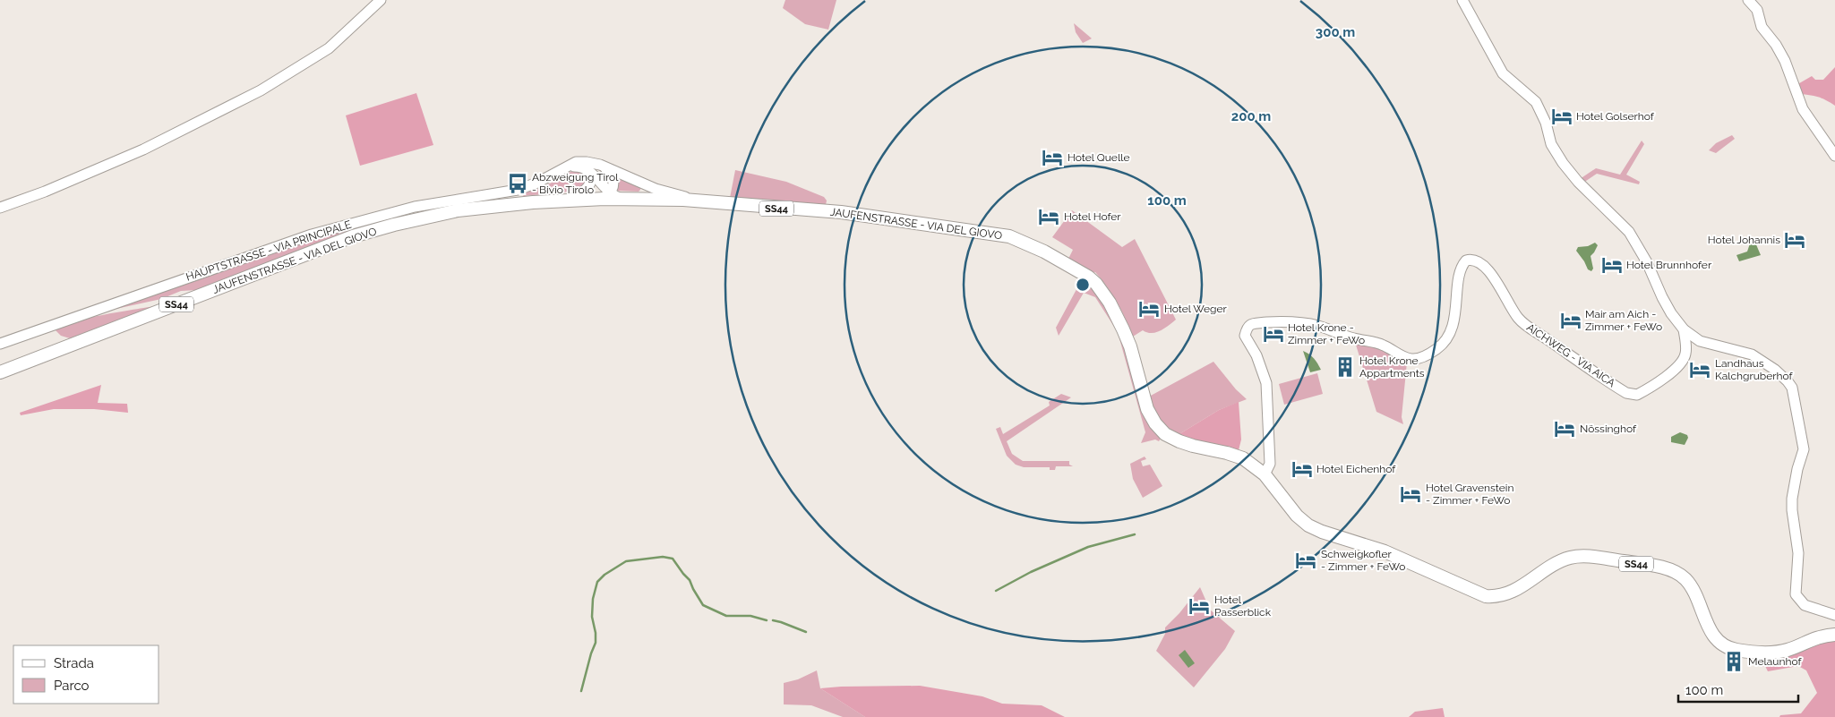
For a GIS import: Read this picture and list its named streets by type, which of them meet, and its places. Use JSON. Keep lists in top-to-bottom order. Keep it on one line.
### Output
{"streets":{"main road":["SS44","JAUFENSTRASSE - VIA DEL GIOVO"],"street":["HAUPTSTRASSE - VIA PRINCIPALE","AICHWEG - VIA AICA"]},"crossings":[["JAUFENSTRASSE - VIA DEL GIOVO","HAUPTSTRASSE - VIA PRINCIPALE"],["JAUFENSTRASSE - VIA DEL GIOVO","AICHWEG - VIA AICA"]],"places":{"hotel":["Hotel Golserhof","Hotel Quelle","Hotel Hofer","Hotel Johannis","Hotel Brunnhofer","Hotel Weger","Mair am Aich - Zimmer + FeWo","Hotel Krone - Zimmer + FeWo","Landhaus Kalchgruberhof","Nössinghof","Hotel Eichenhof","Hotel Gravenstein - Zimmer + FeWo","Schweigkofler - Zimmer + FeWo","Hotel Passerblick"],"bus stop":["Abzweigung Tirol - Bivio Tirolo"],"building":["Hotel Krone Appartments","Melaunhof"]},"legend":["Strada","Parco"],"scale_bar":"100 m","rings":["300 m","200 m","100 m"]}
